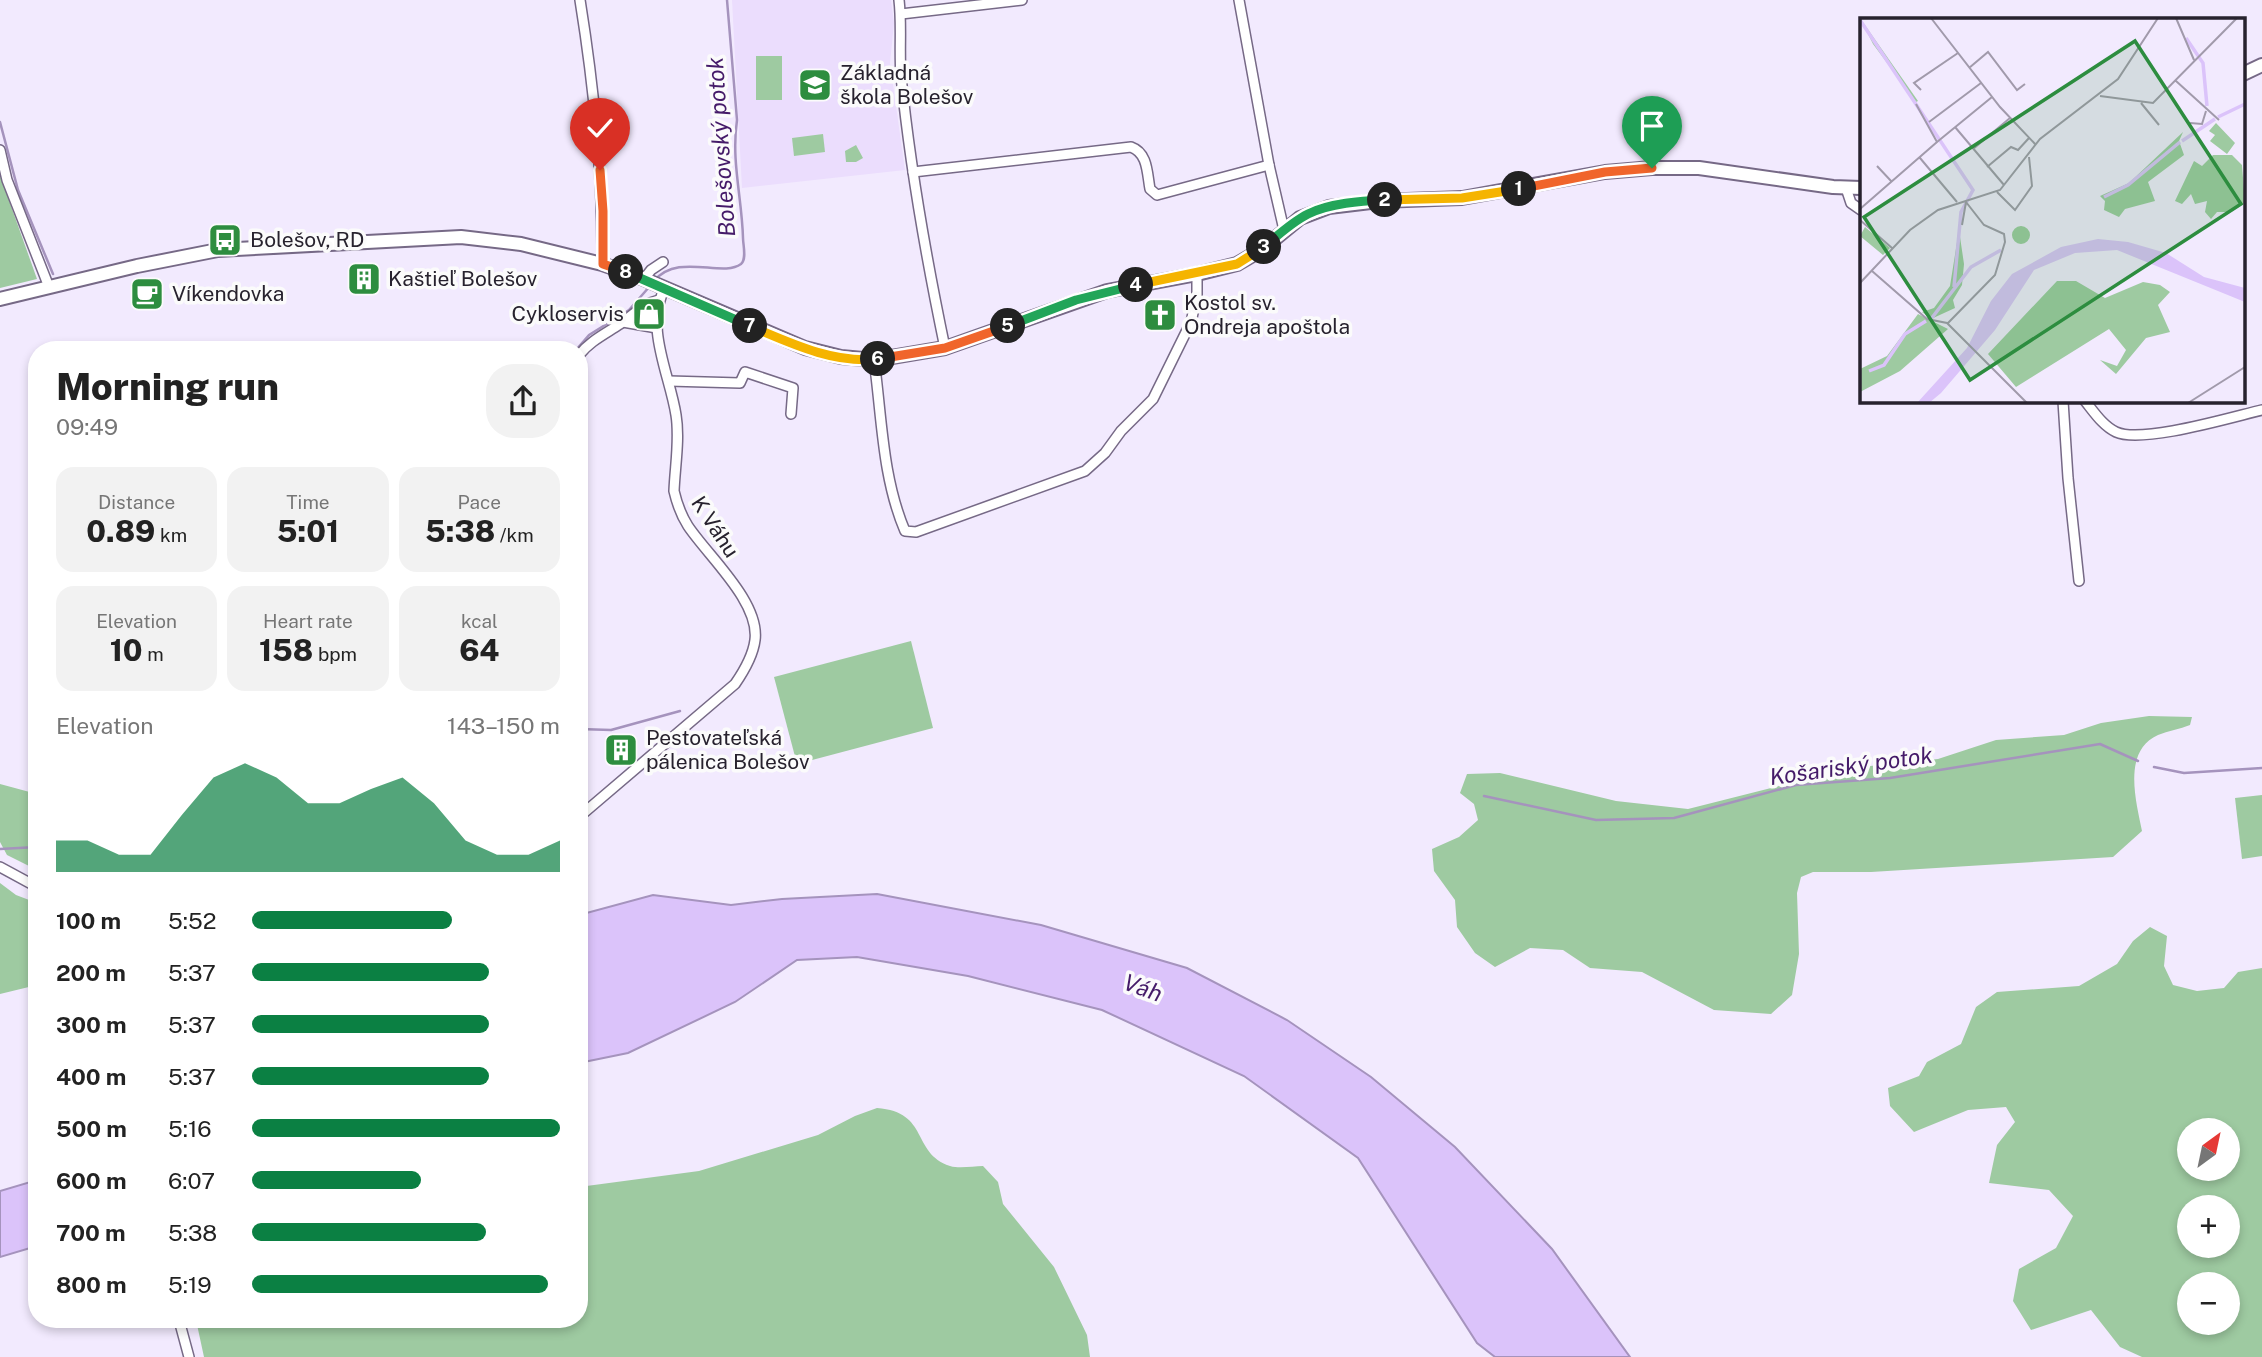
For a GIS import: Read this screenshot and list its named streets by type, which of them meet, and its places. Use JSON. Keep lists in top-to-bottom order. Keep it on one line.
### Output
{"streets":{"street":["K Váhu"]},"water":["Bolešovský potok","Košariský potok","Váh"],"places":{"school or university":["Základná škola Bolešov"],"bus stop":["Bolešov, RD"],"building":["Kaštieľ Bolešov","Pestovateľská pálenica Bolešov"],"cafe":["Víkendovka"],"shop":["Cykloservis"],"church":["Kostol sv. Ondreja apoštola"]},"north":"top right","page":{"pins":["1","2","3","8","4","5","7","6"],"heading":["Morning run","09:49"],"stats":[["Distance","0.89 km"],["Time","5:01"],["Pace","5:38 /km"],["Elevation","10 m"],["Heart rate","158 bpm"],["kcal","64"]],"chart":["Elevation","143–150 m"],"list":[{"name":"100 m","note":"5:52"},{"name":"200 m","note":"5:37"},{"name":"300 m","note":"5:37"},{"name":"400 m","note":"5:37"},{"name":"500 m","note":"5:16"},{"name":"600 m","note":"6:07"},{"name":"700 m","note":"5:38"},{"name":"800 m","note":"5:19"}],"map_buttons":["+","−"]}}
